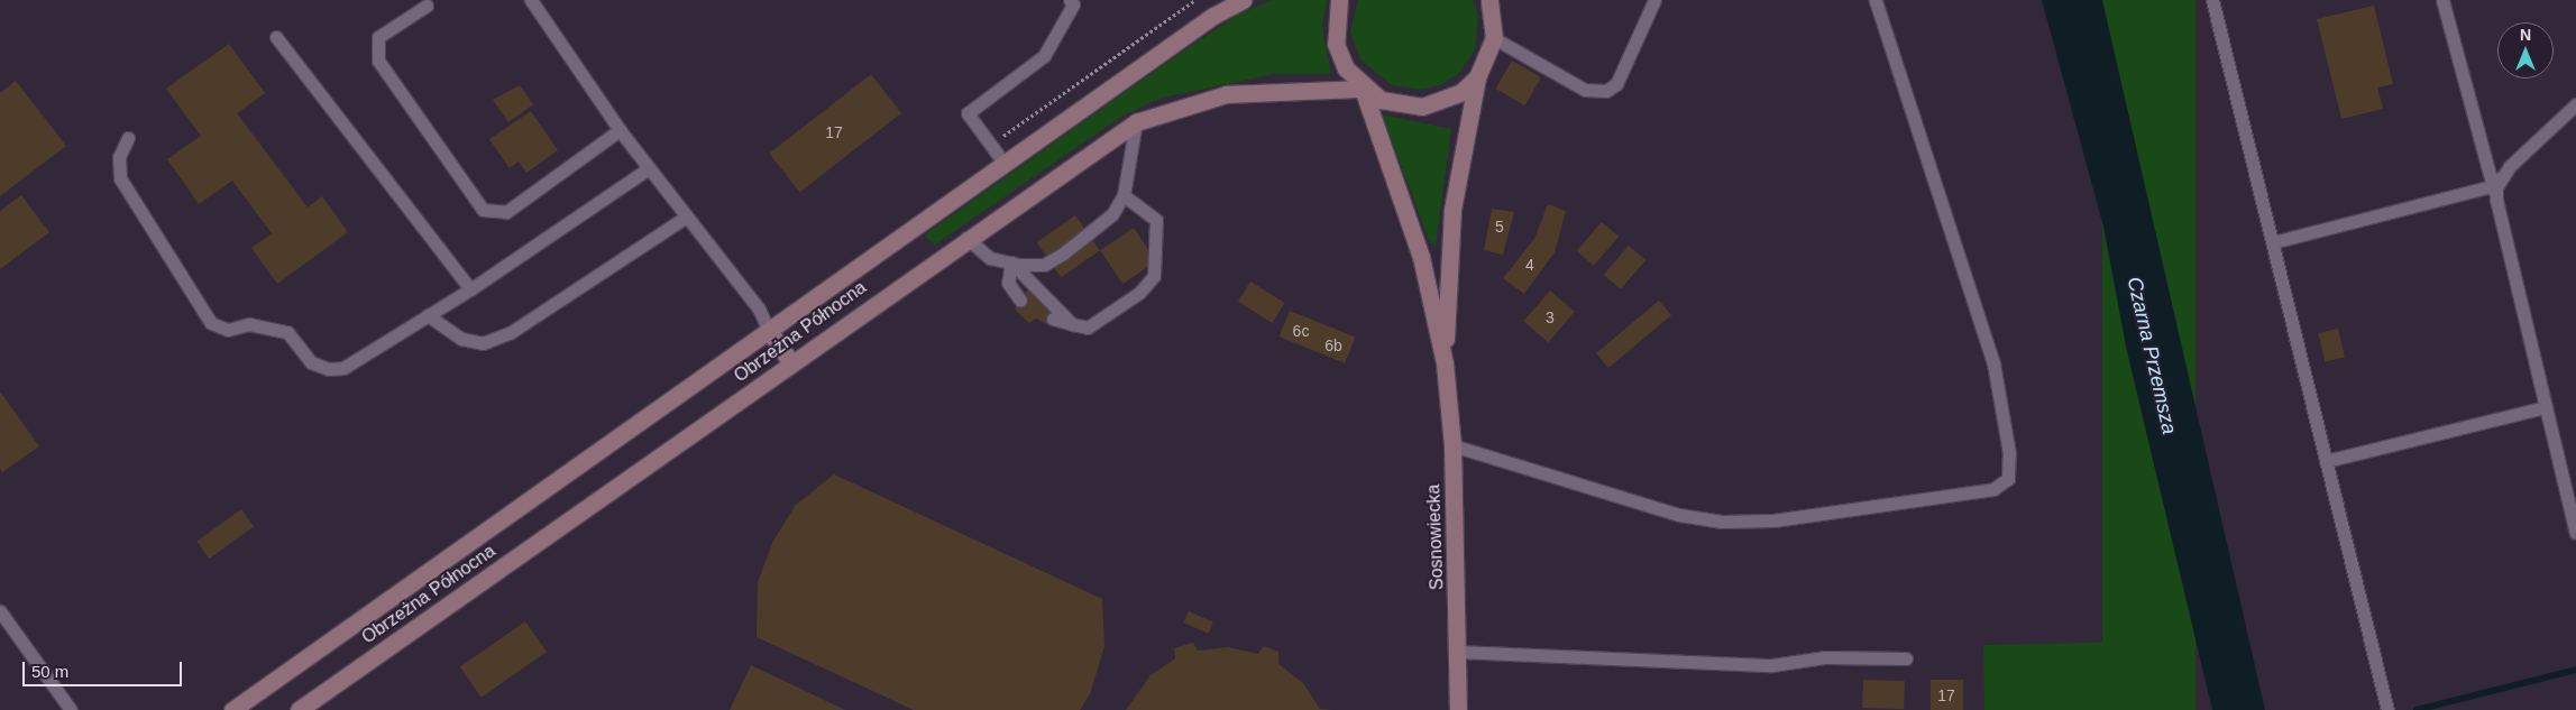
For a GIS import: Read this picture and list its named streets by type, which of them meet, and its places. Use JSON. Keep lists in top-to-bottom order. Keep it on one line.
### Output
{"streets":{"street":["Obrzeżna Północna","Sosnowiecka"]},"crossings":[["Obrzeżna Północna","Sosnowiecka"]],"water":["Czarna Przemsza"],"house_numbers":["17","5","4","3","6c","6b","17"],"scale_bar":"50 m","north":"top"}
